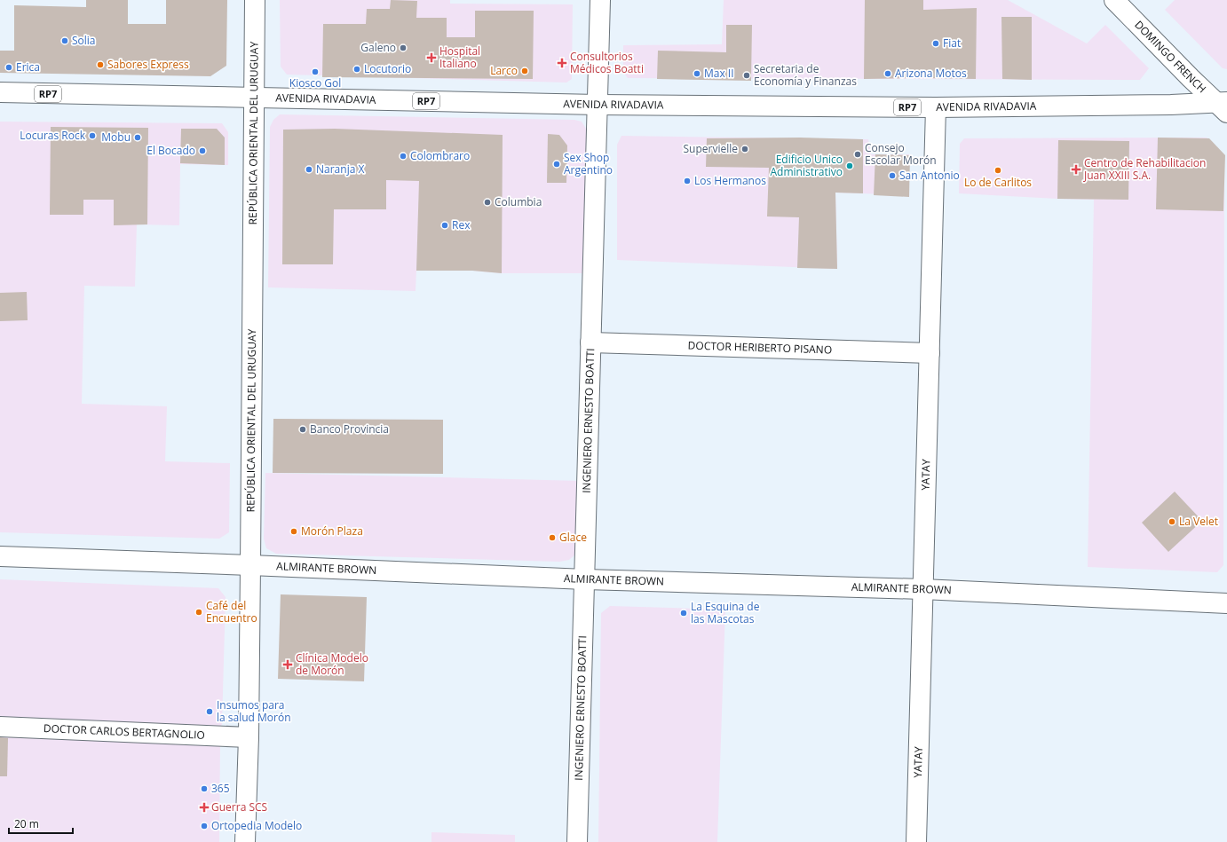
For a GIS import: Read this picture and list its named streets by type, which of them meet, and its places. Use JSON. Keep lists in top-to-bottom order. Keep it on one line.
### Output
{"streets":{"street":["DOMINGO FRENCH","RP7","AVENIDA RIVADAVIA","REPÚBLICA ORIENTAL DEL URUGUAY","DOCTOR HERIBERTO PISANO","INGENIERO ERNESTO BOATTI","YATAY","ALMIRANTE BROWN","DOCTOR CARLOS BERTAGNOLIO"]},"crossings":[["DOMINGO FRENCH","AVENIDA RIVADAVIA"],["AVENIDA RIVADAVIA","REPÚBLICA ORIENTAL DEL URUGUAY"],["AVENIDA RIVADAVIA","INGENIERO ERNESTO BOATTI"],["AVENIDA RIVADAVIA","YATAY"],["REPÚBLICA ORIENTAL DEL URUGUAY","ALMIRANTE BROWN"],["REPÚBLICA ORIENTAL DEL URUGUAY","DOCTOR CARLOS BERTAGNOLIO"],["DOCTOR HERIBERTO PISANO","INGENIERO ERNESTO BOATTI"],["DOCTOR HERIBERTO PISANO","YATAY"],["INGENIERO ERNESTO BOATTI","ALMIRANTE BROWN"],["YATAY","ALMIRANTE BROWN"]],"places":{"other":["Solia","Fiat","Galeno","Sabores Express","Erica","Locutorio","Larco","Kiosco Gol","Max II","Arizona Motos","Secretaria de Economía y Finanzas","Locuras Rock","Mobu","Supervielle","El Bocado","Consejo Escolar Morón","Colombraro","Sex Shop Argentino","Edificio Unico Administrativo","Naranja X","Lo de Carlitos","San Antonio","Los Hermanos","Columbia","Rex","Banco Provincia","La Velet","Morón Plaza","Glace","Café del Encuentro","La Esquina de las Mascotas","Insumos para la salud Morón","365","Ortopedia Modelo"],"health":["Hospital Italiano","Consultorios Médicos Boatti","Centro de Rehabilitacion Juan XXIII S.A.","Clínica Modelo de Morón","Guerra SCS"]},"scale_bar":"20 m"}
